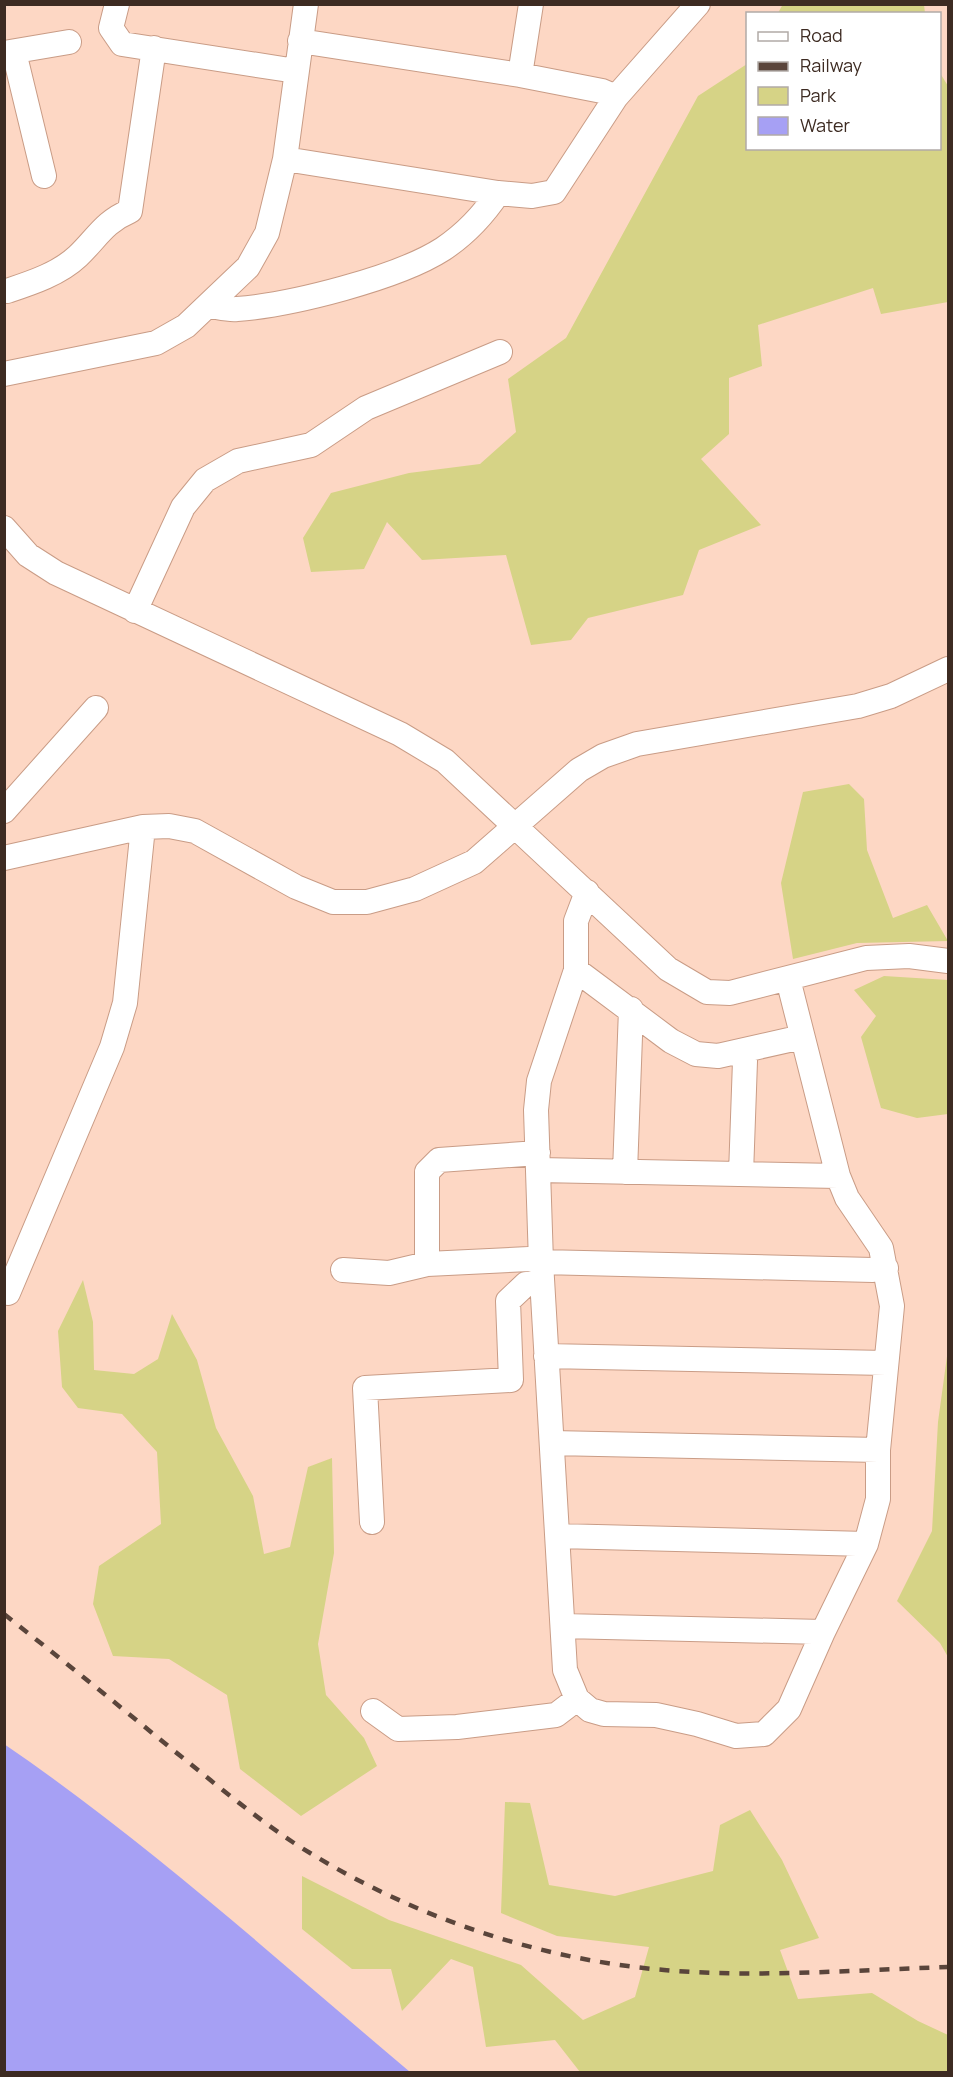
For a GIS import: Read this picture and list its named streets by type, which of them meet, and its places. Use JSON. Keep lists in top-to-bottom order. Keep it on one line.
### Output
{"legend":["Road","Railway","Park","Water"]}
